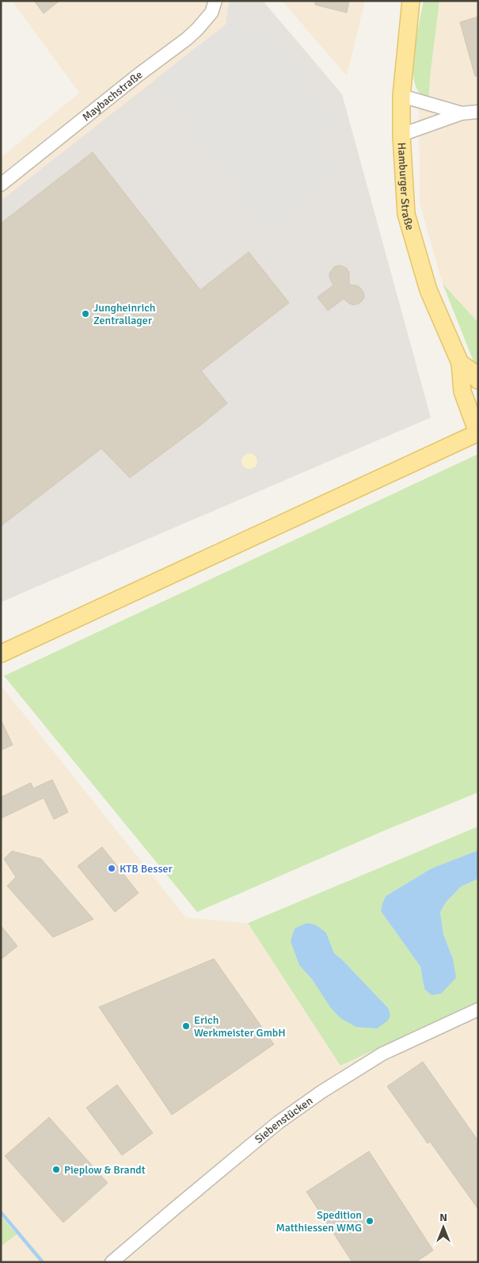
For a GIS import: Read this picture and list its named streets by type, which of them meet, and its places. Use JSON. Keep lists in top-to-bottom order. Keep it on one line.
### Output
{"streets":{"main road":["Hamburger Straße"],"street":["Maybachstraße","Siebenstücken"]},"places":["Jungheinrich Zentrallager","KTB Besser","Erich Werkmeister GmbH","Pieplow & Brandt","Spedition Matthiessen WMG"],"north":"top"}
